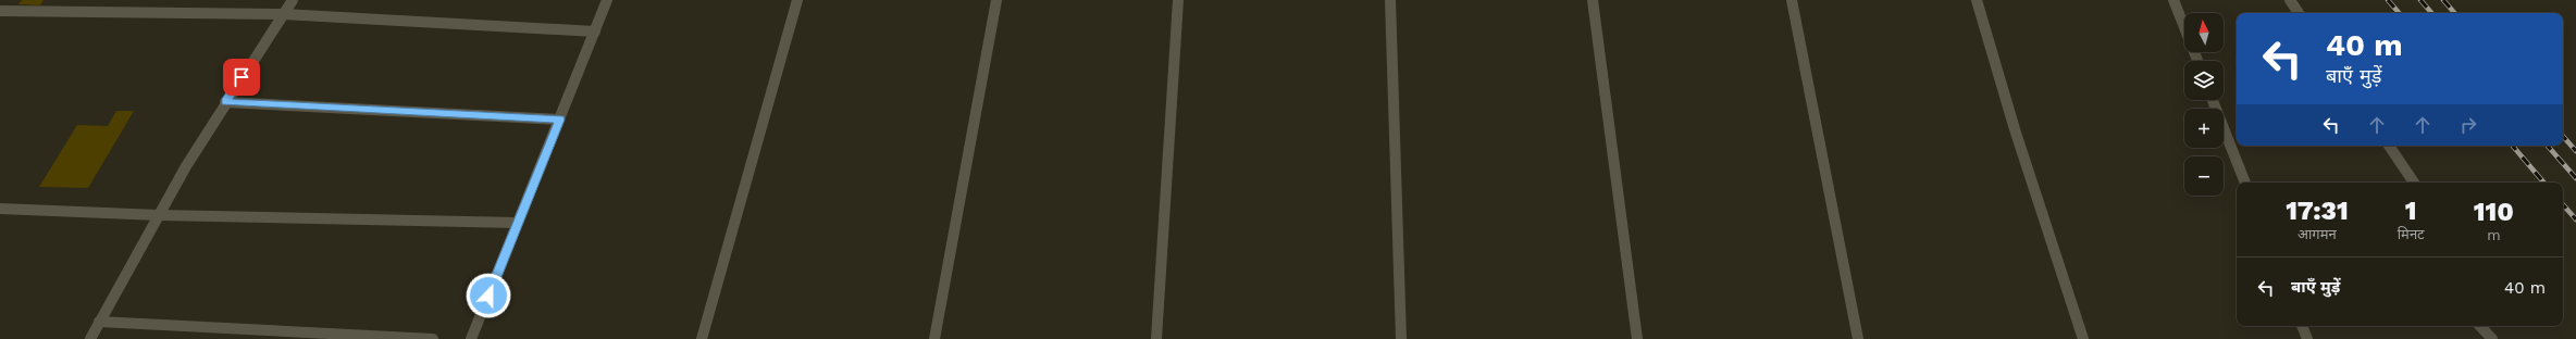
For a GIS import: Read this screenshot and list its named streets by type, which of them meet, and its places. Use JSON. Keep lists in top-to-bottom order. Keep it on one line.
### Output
{"north":"top","page":{"map_buttons":["+","−"],"turn":["40 m","बाएँ मुड़ें"],"eta":["17:31","आगमन","1","मिनट","110","m"],"list":[{"name":"बाएँ मुड़ें","value":"40 m"}]}}
